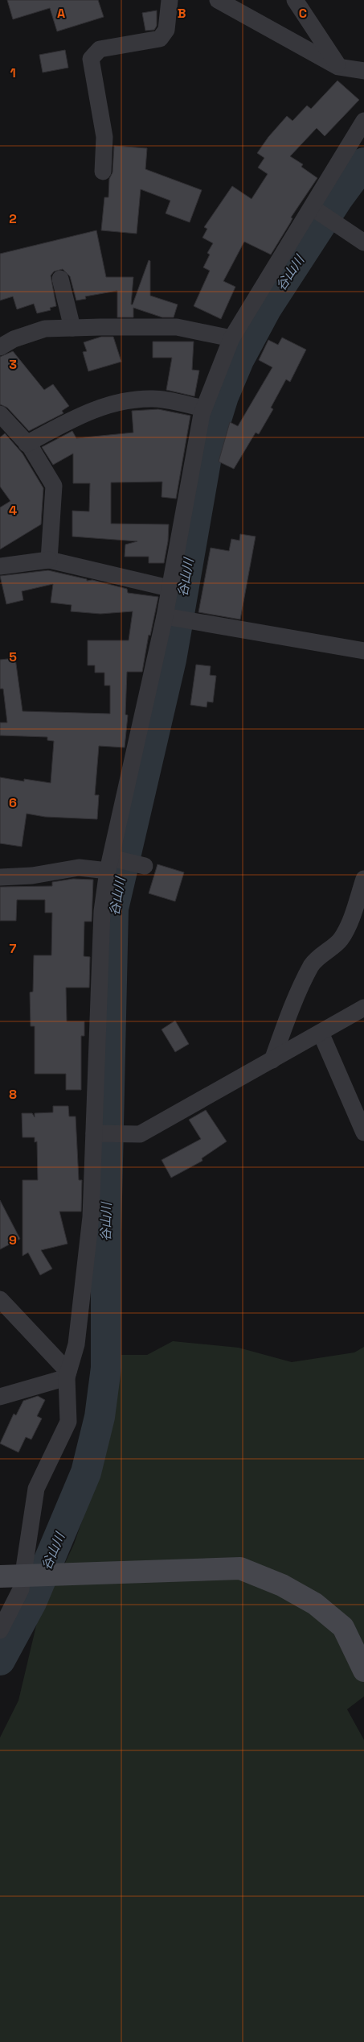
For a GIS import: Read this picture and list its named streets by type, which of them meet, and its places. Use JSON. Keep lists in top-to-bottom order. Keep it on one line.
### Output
{"water":["谷山川"],"grid":{"columns":["A","B","C"],"rows":["1","2","3","4","5","6","7","8","9"]}}
